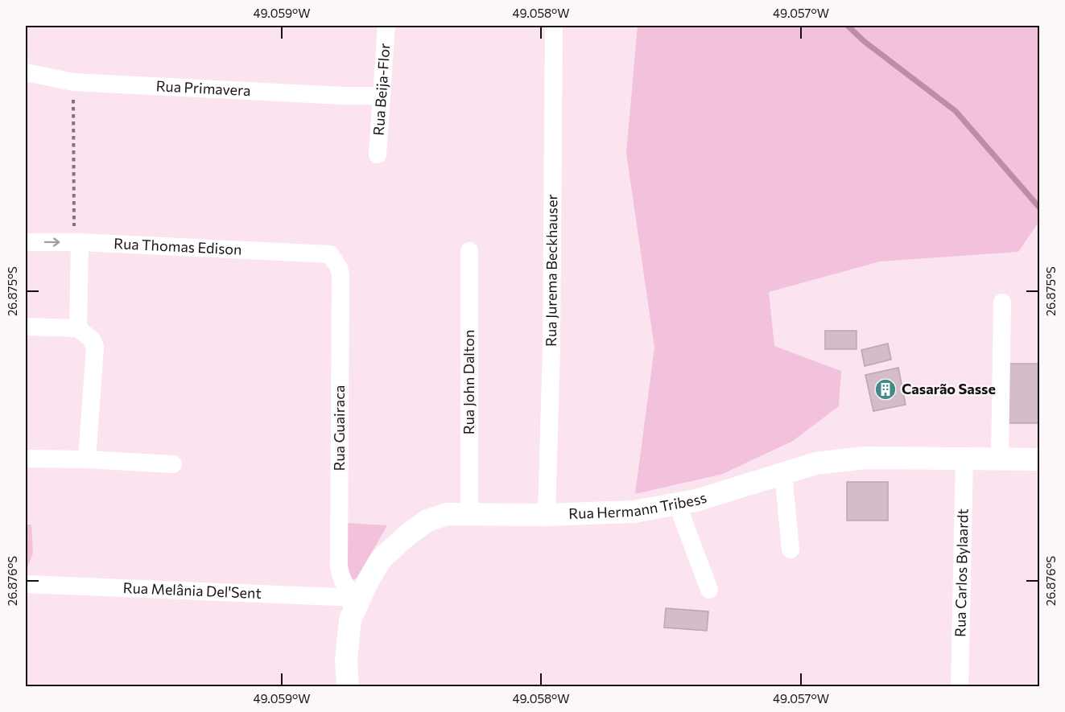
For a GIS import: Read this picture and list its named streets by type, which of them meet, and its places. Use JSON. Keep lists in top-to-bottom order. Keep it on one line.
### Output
{"streets":{"main road":["Rua Hermann Tribess"],"street":["Rua Primavera","Rua Beija-Flor","Rua Thomas Edison","Rua Jurema Beckhauser","Rua John Dalton","Rua Guairaca","Rua Carlos Bylaardt","Rua Melânia Del'Sent"]},"crossings":[["Rua Primavera","Rua Beija-Flor"],["Rua Thomas Edison","Rua Guairaca"],["Rua Jurema Beckhauser","Rua Hermann Tribess"],["Rua John Dalton","Rua Hermann Tribess"],["Rua Guairaca","Rua Hermann Tribess"],["Rua Guairaca","Rua Melânia Del'Sent"],["Rua Hermann Tribess","Rua Carlos Bylaardt"],["Rua Hermann Tribess","Rua Melânia Del'Sent"]],"places":{"building":["Casarão Sasse"]},"coordinates":["49.059°W","49.058°W","49.057°W","26.875°S","26.876°S"]}
